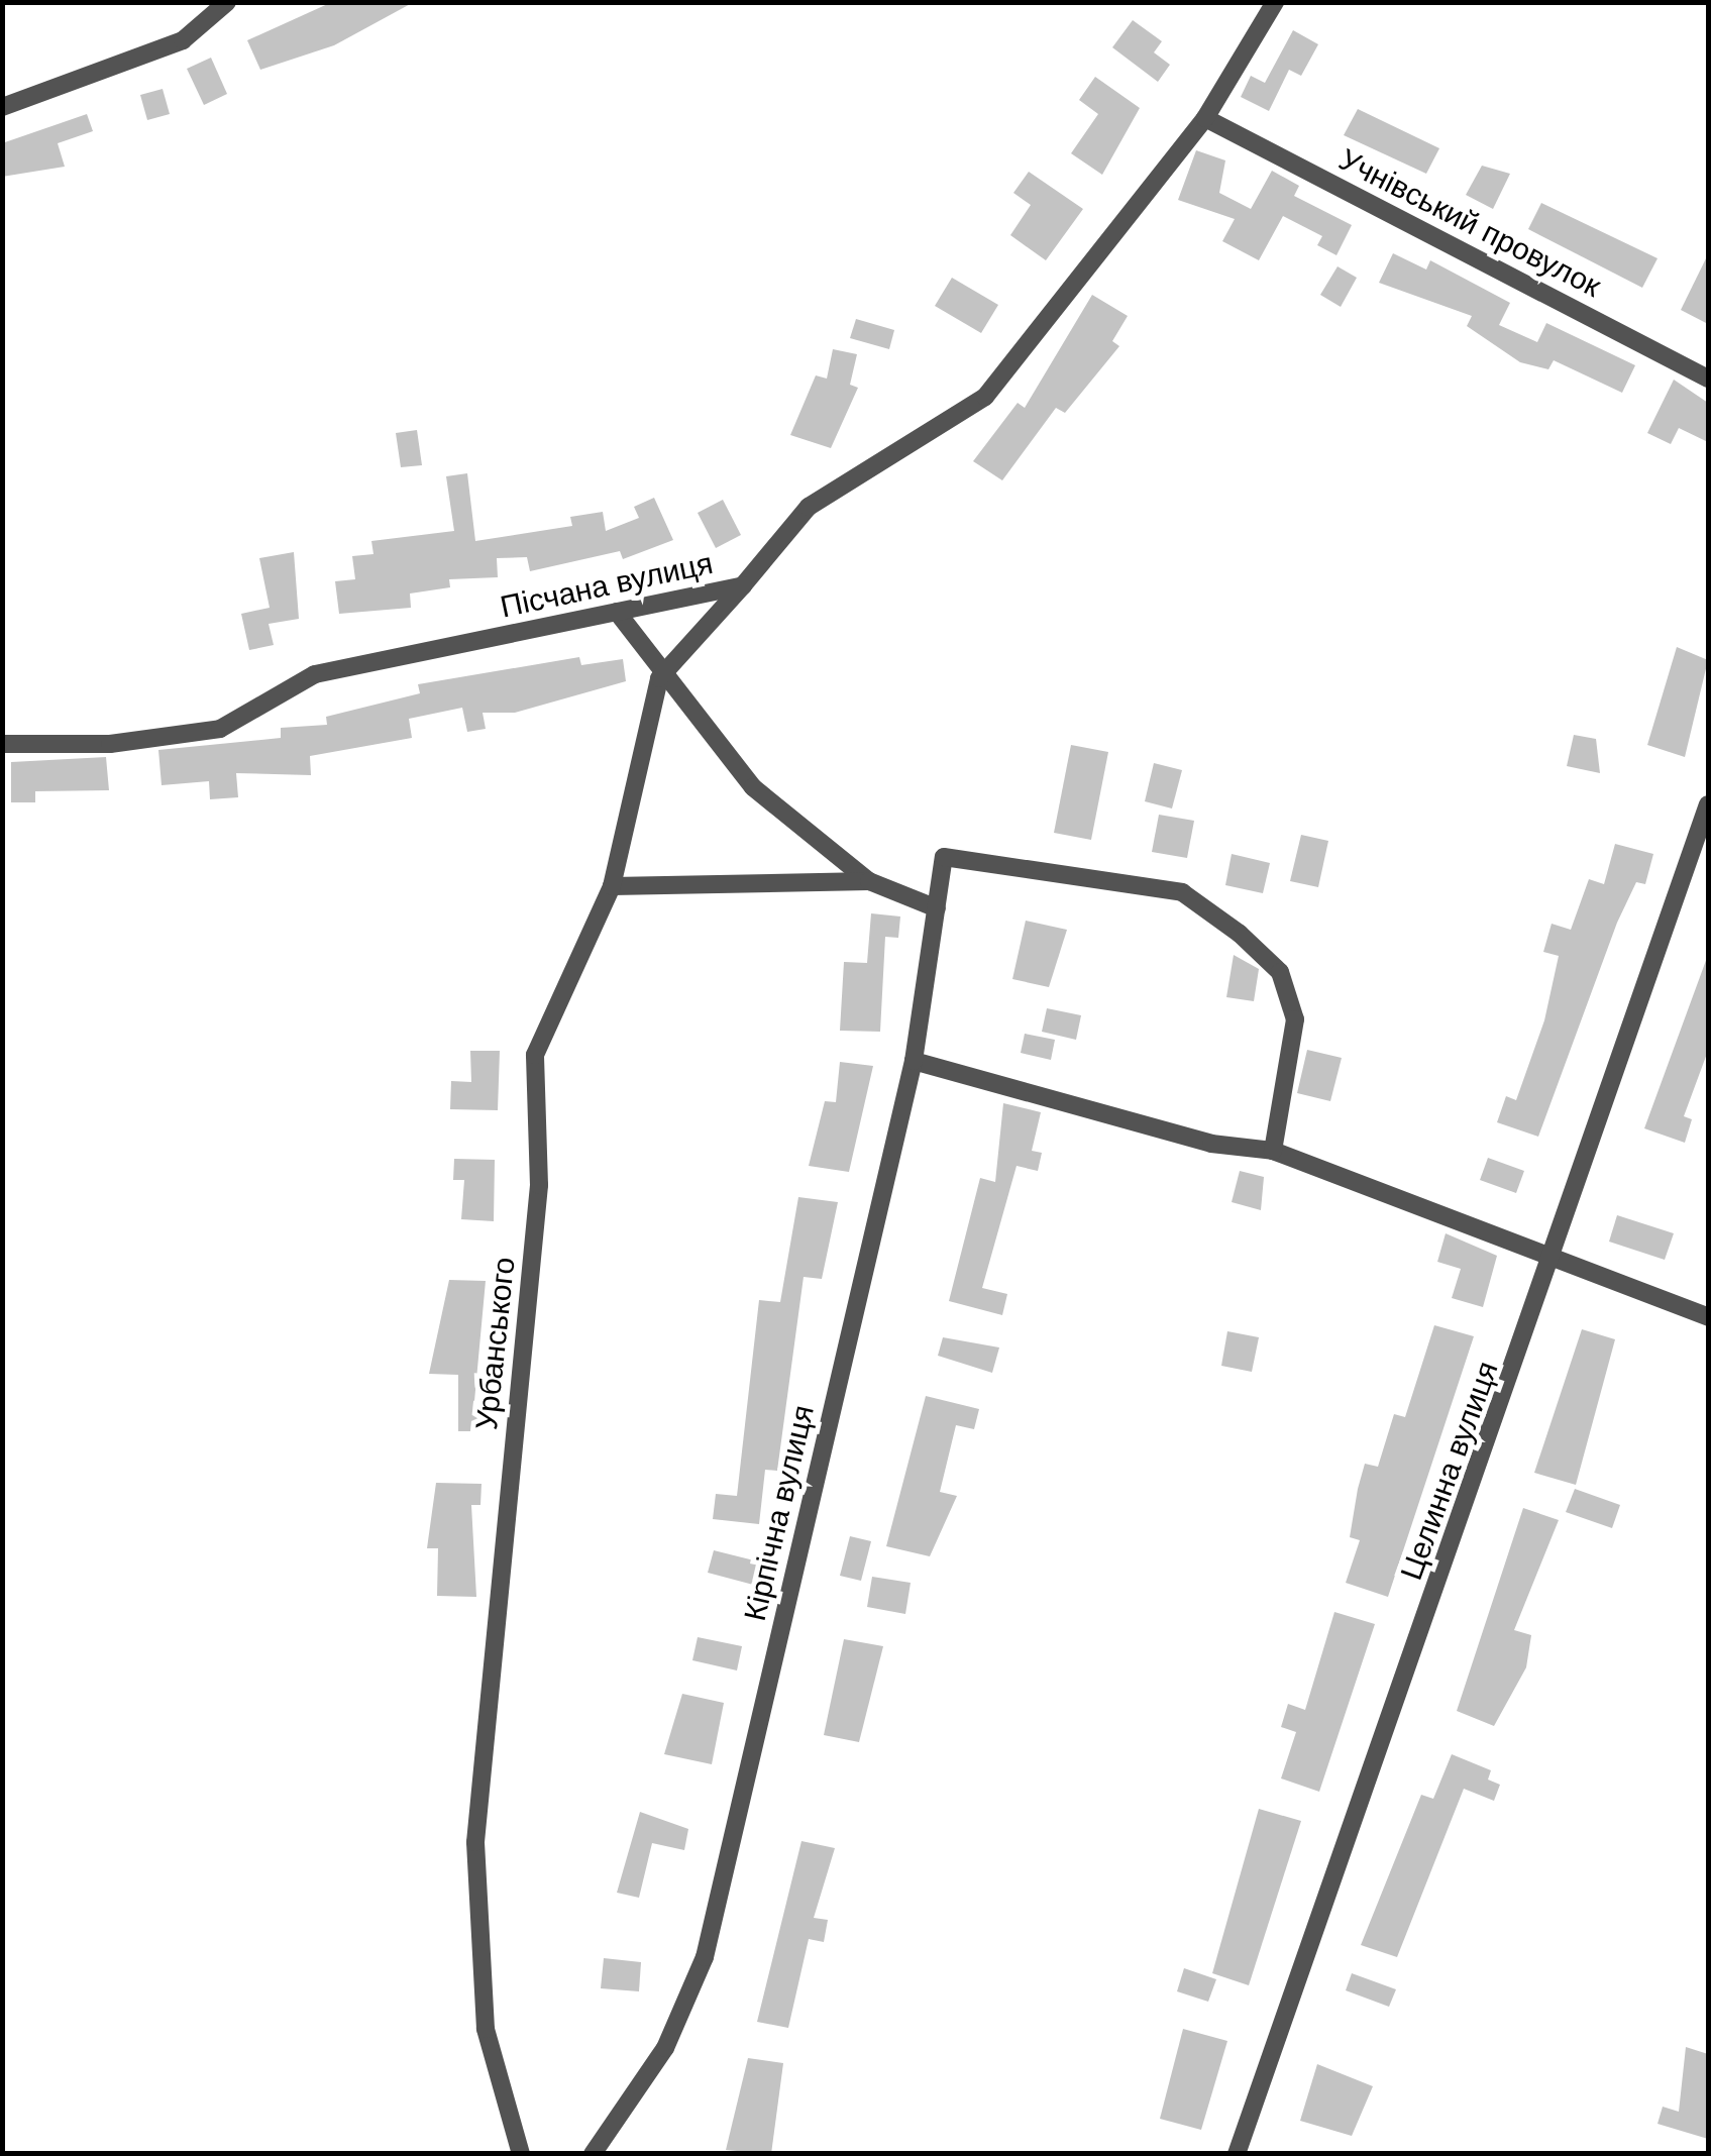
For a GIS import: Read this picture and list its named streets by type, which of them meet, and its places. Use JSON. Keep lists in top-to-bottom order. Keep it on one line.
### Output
{"streets":{"street":["Учнівський провулок","Пiсчана вулиця","Урбанського","Целинна вулиця","Кiрпiчна вулиця"]},"crossings":[["Учнівський провулок","Пiсчана вулиця"],["Пiсчана вулиця","Урбанського"]]}
